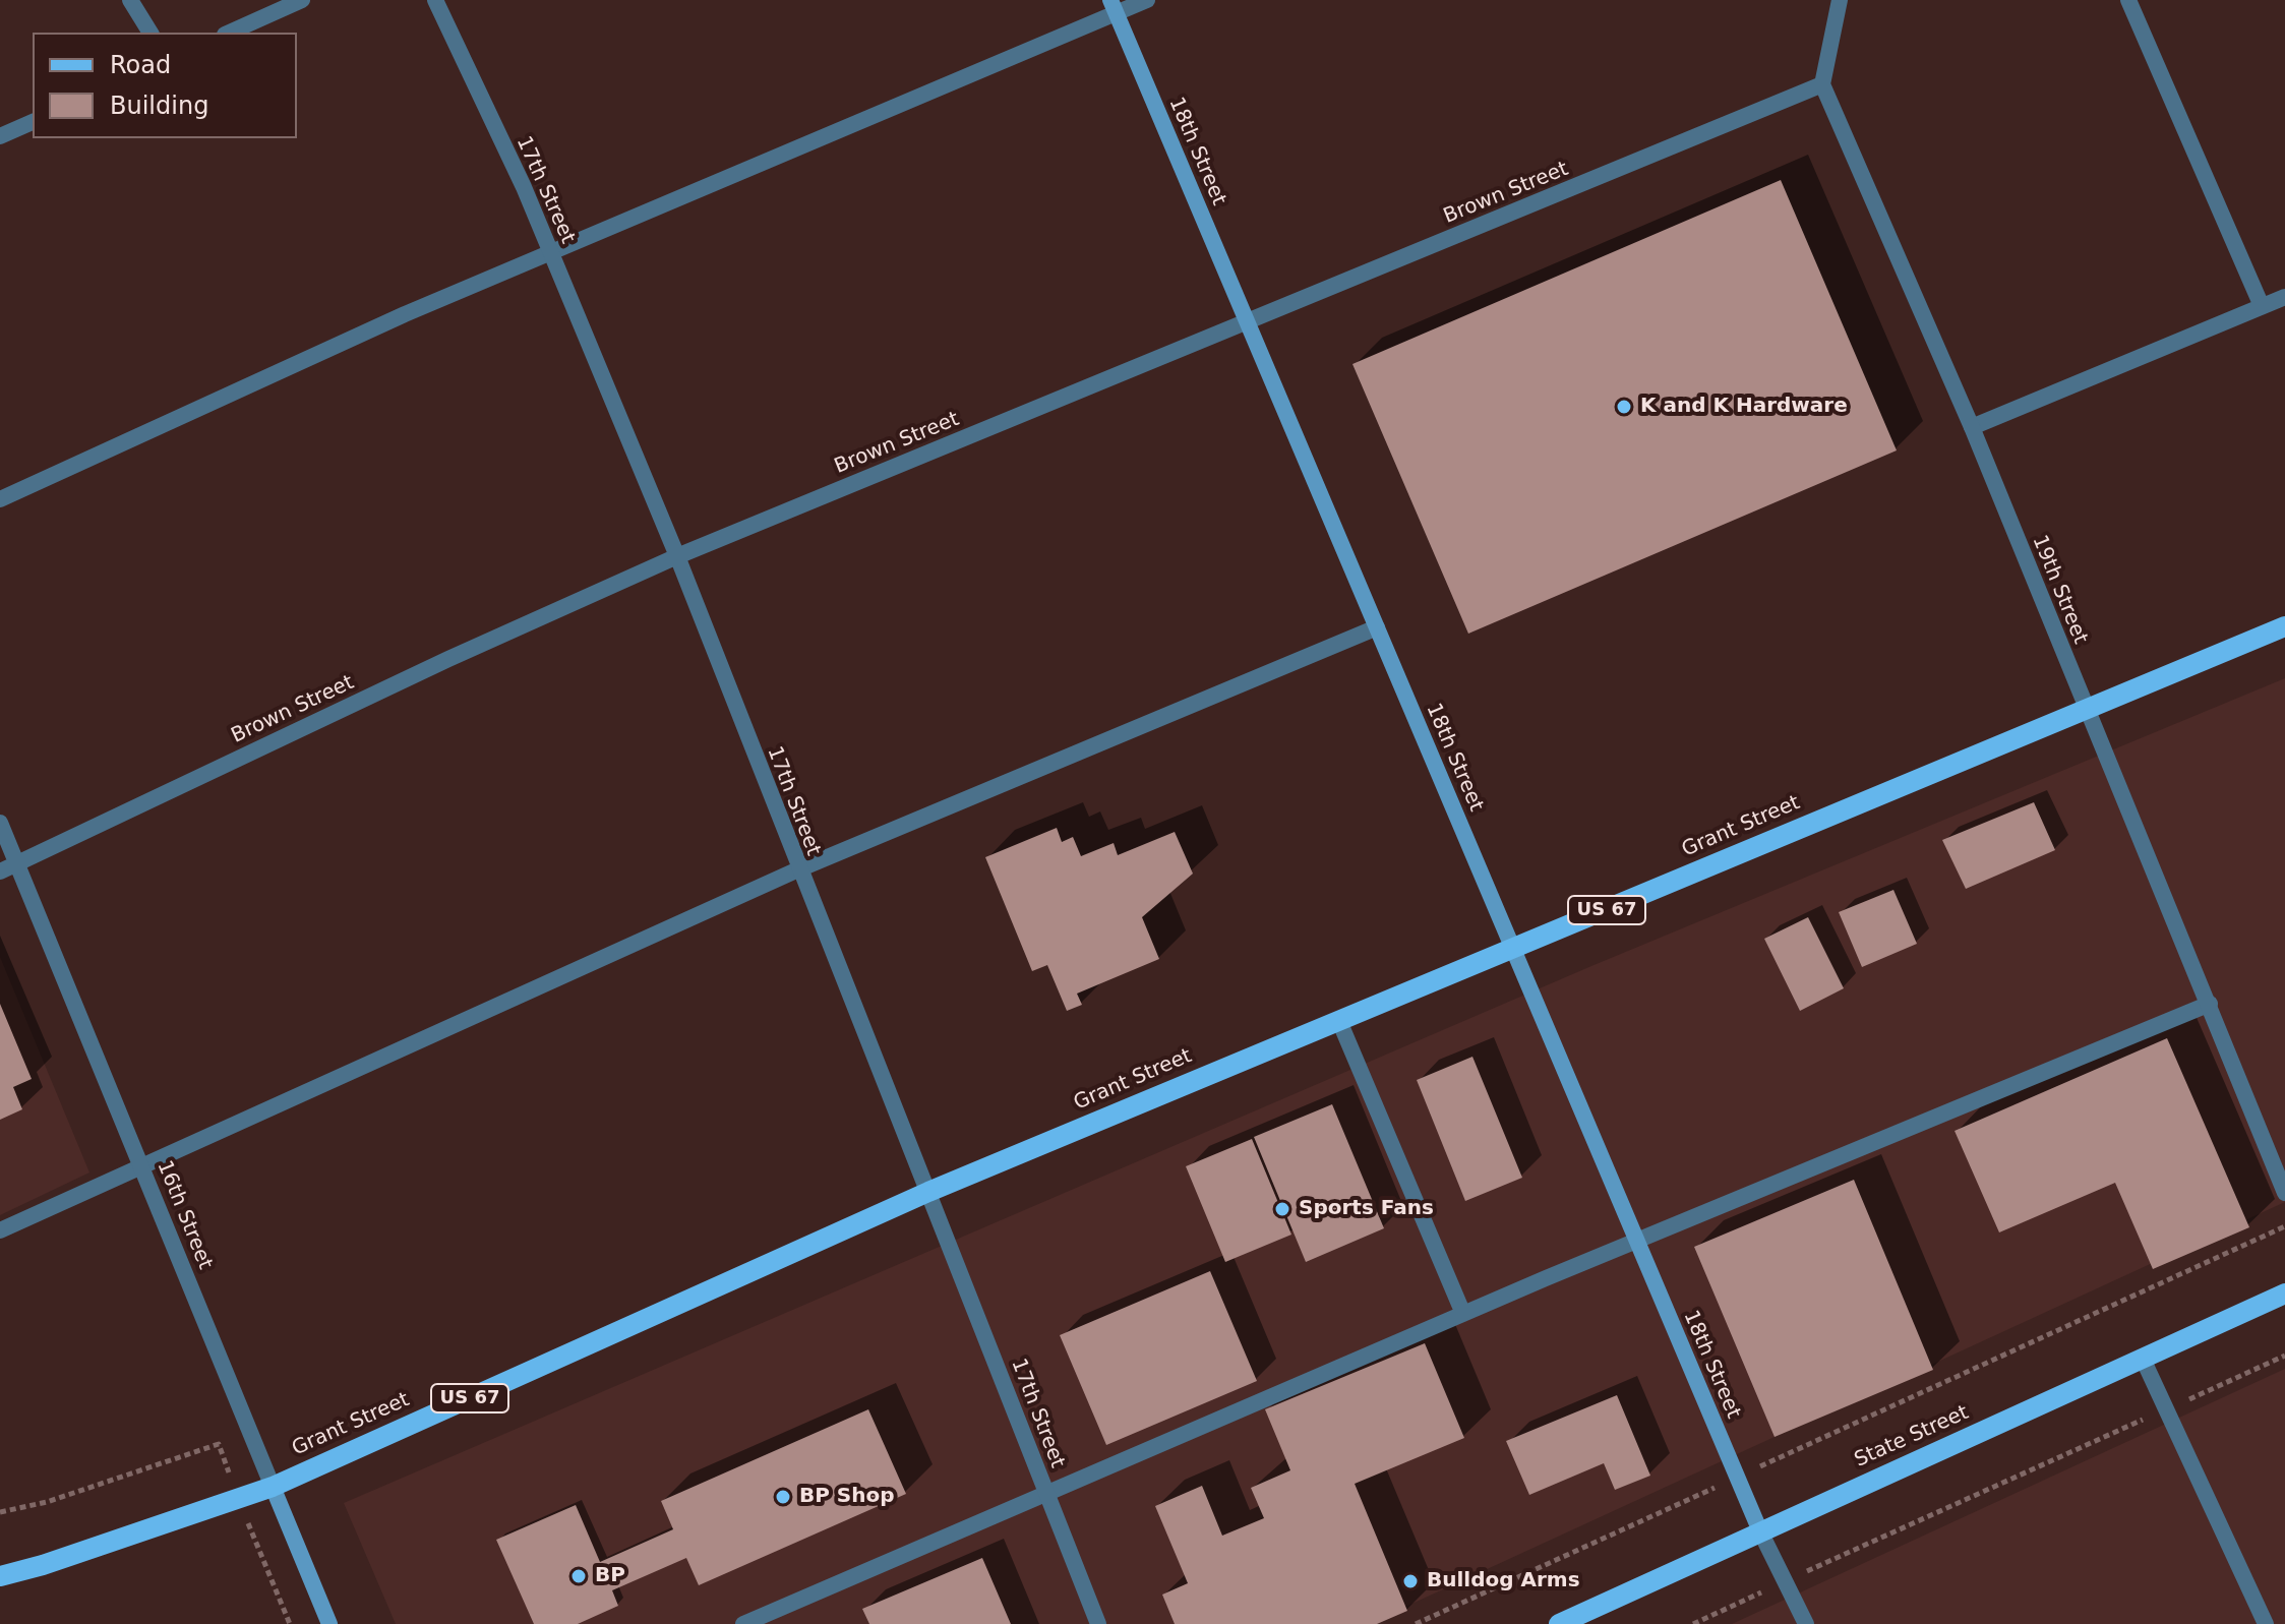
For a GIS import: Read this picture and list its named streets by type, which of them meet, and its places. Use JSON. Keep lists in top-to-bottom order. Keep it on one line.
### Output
{"streets":{"main road":["Grant Street","US 67","State Street"],"street":["18th Street","17th Street","Brown Street","19th Street","16th Street"]},"crossings":[["18th Street","Brown Street"],["18th Street","Grant Street"],["18th Street","State Street"],["17th Street","Brown Street"],["17th Street","Grant Street"],["Brown Street","19th Street"],["Brown Street","16th Street"],["19th Street","Grant Street"],["Grant Street","16th Street"]],"places":["K and K Hardware","Sports Fans","BP Shop","BP","Bulldog Arms"],"legend":["Road","Building"]}
